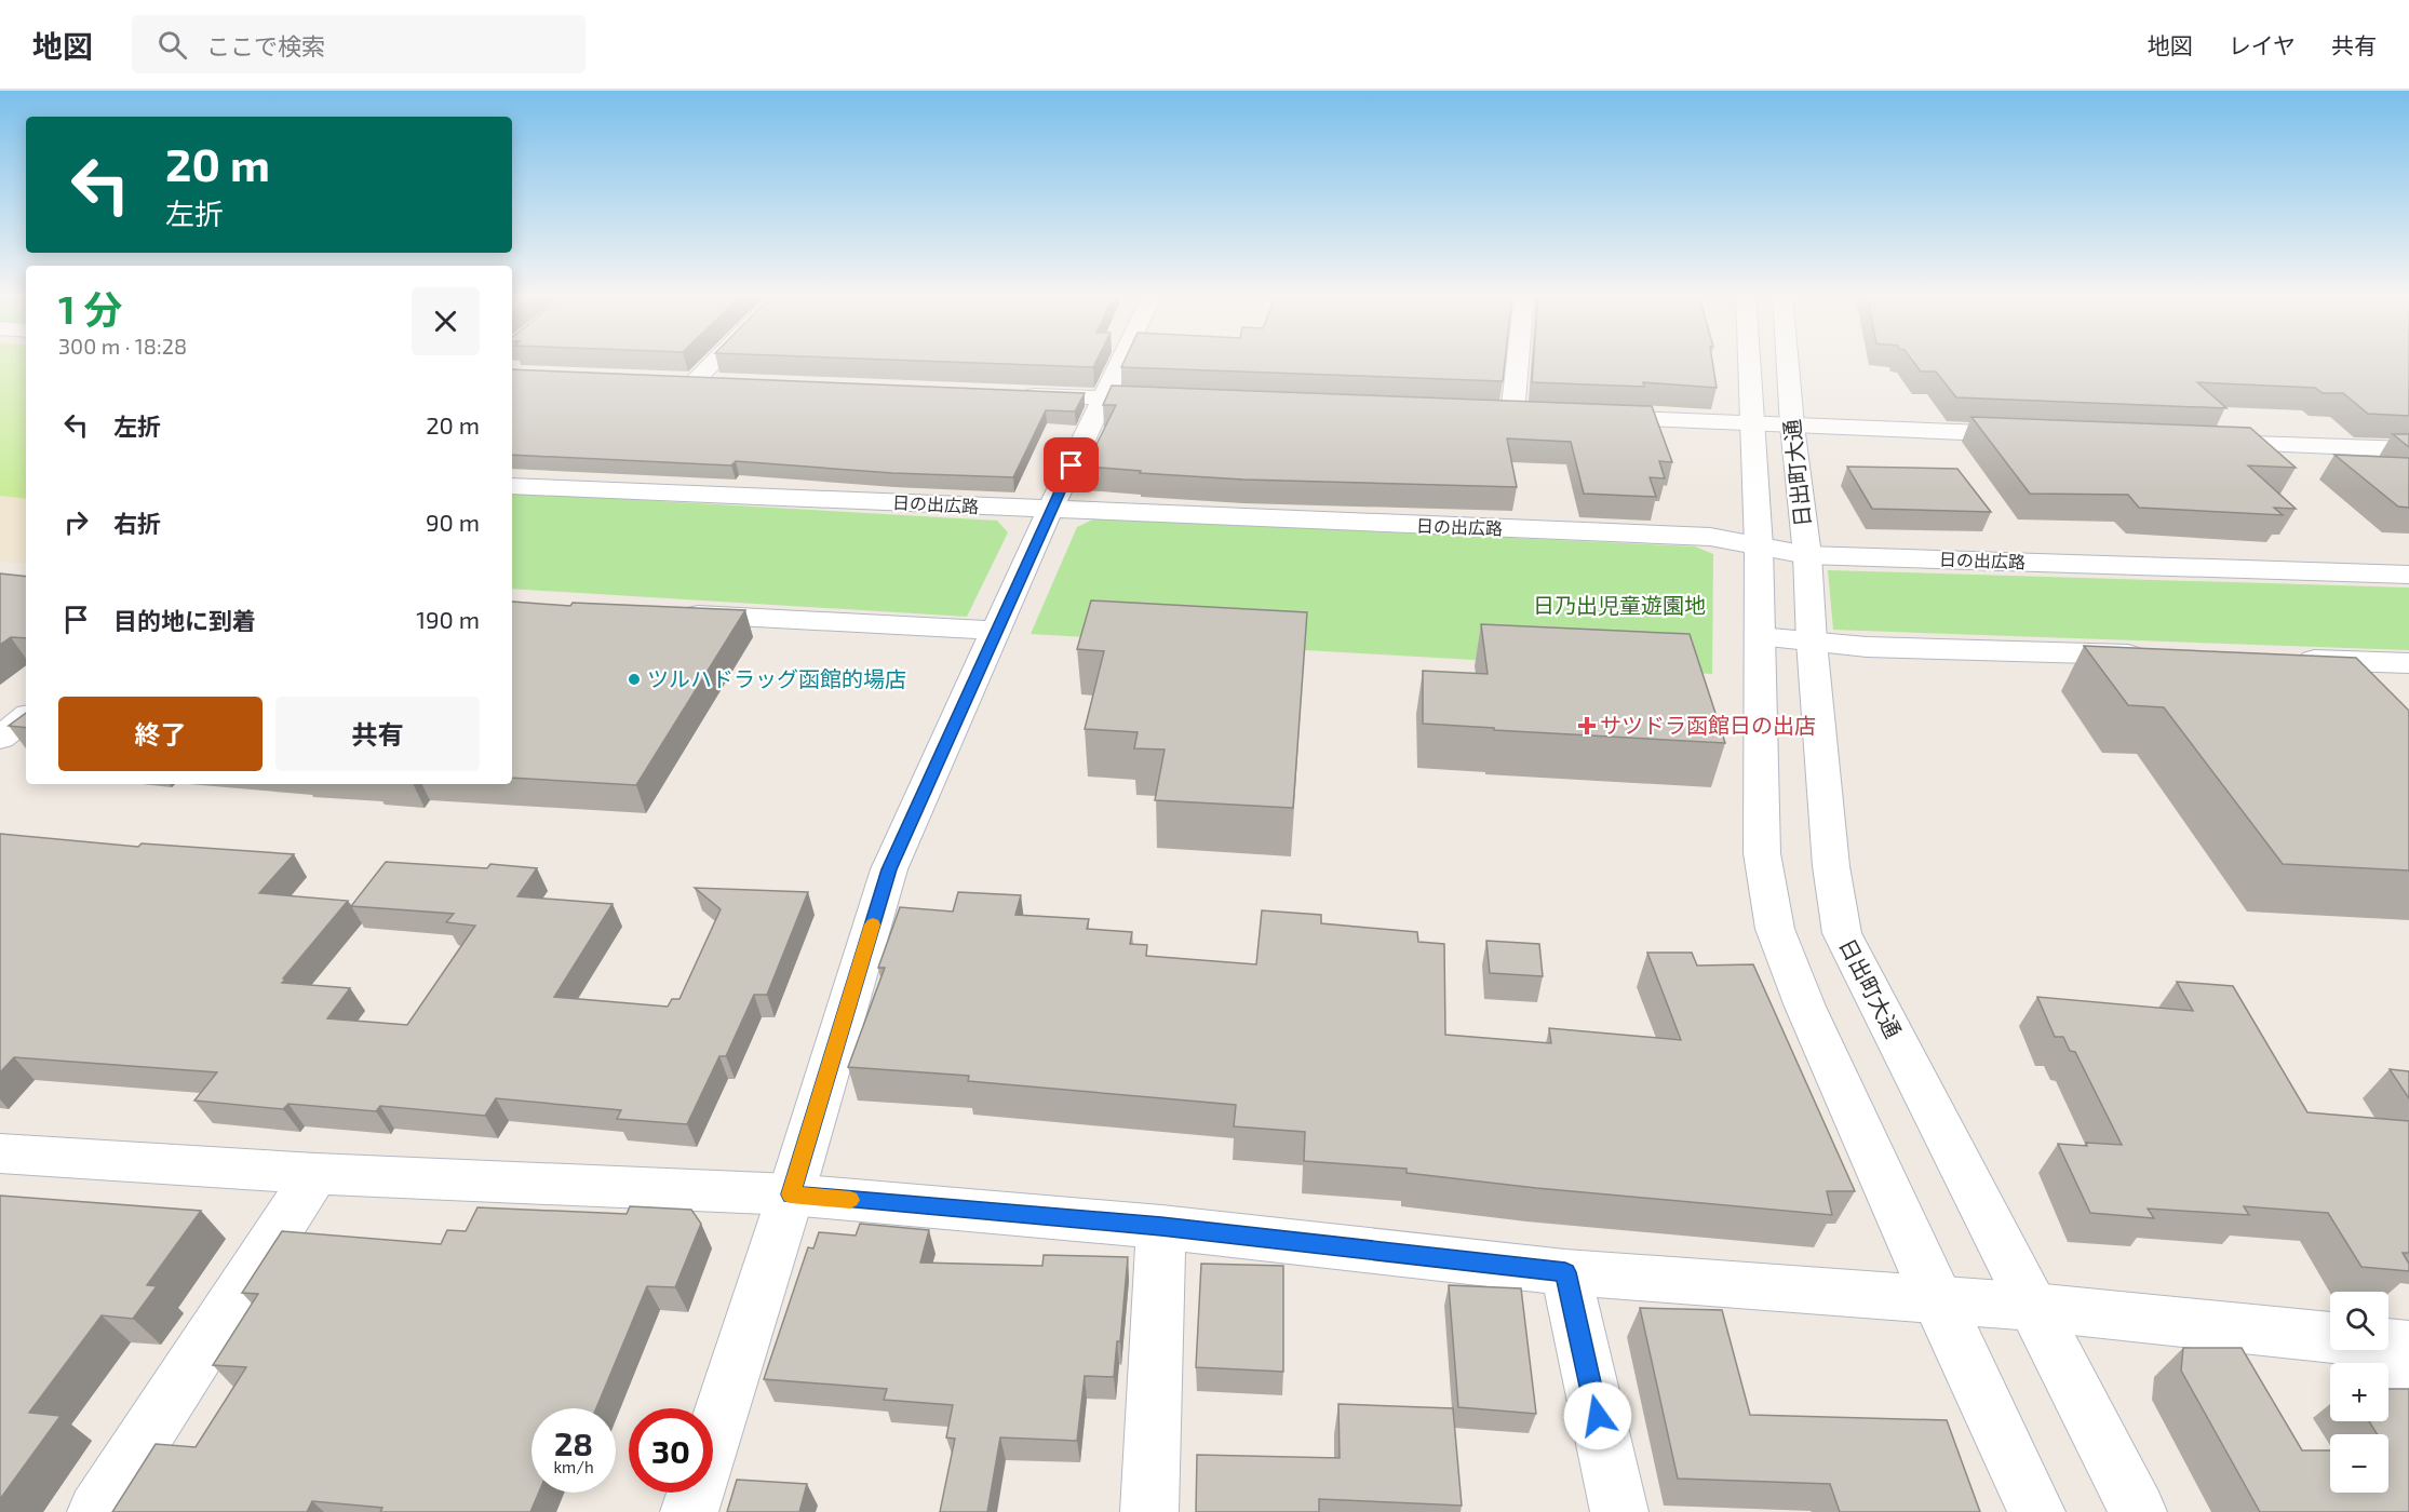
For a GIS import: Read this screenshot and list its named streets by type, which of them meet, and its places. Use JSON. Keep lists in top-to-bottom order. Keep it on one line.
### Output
{"streets":{"street":["日出町大通","日の出広路"]},"crossings":[["日出町大通","日の出広路"]],"parks":["日乃出児童遊園地"],"places":{"other":["ツルハドラッグ函館的場店"],"health":["サツドラ函館日の出店"]},"page":{"header":"地図","search":"ここで検索","nav":["地図","レイヤ","共有"],"turn":["20 m","左折"],"heading":["1 分","300 m · 18:28"],"list":[{"name":"左折","value":"20 m"},{"name":"右折","value":"90 m"},{"name":"目的地に到着","value":"190 m"}],"buttons":["終了","共有"],"map_buttons":["+","−"],"speed":"28 km/h","limit":"30"}}
